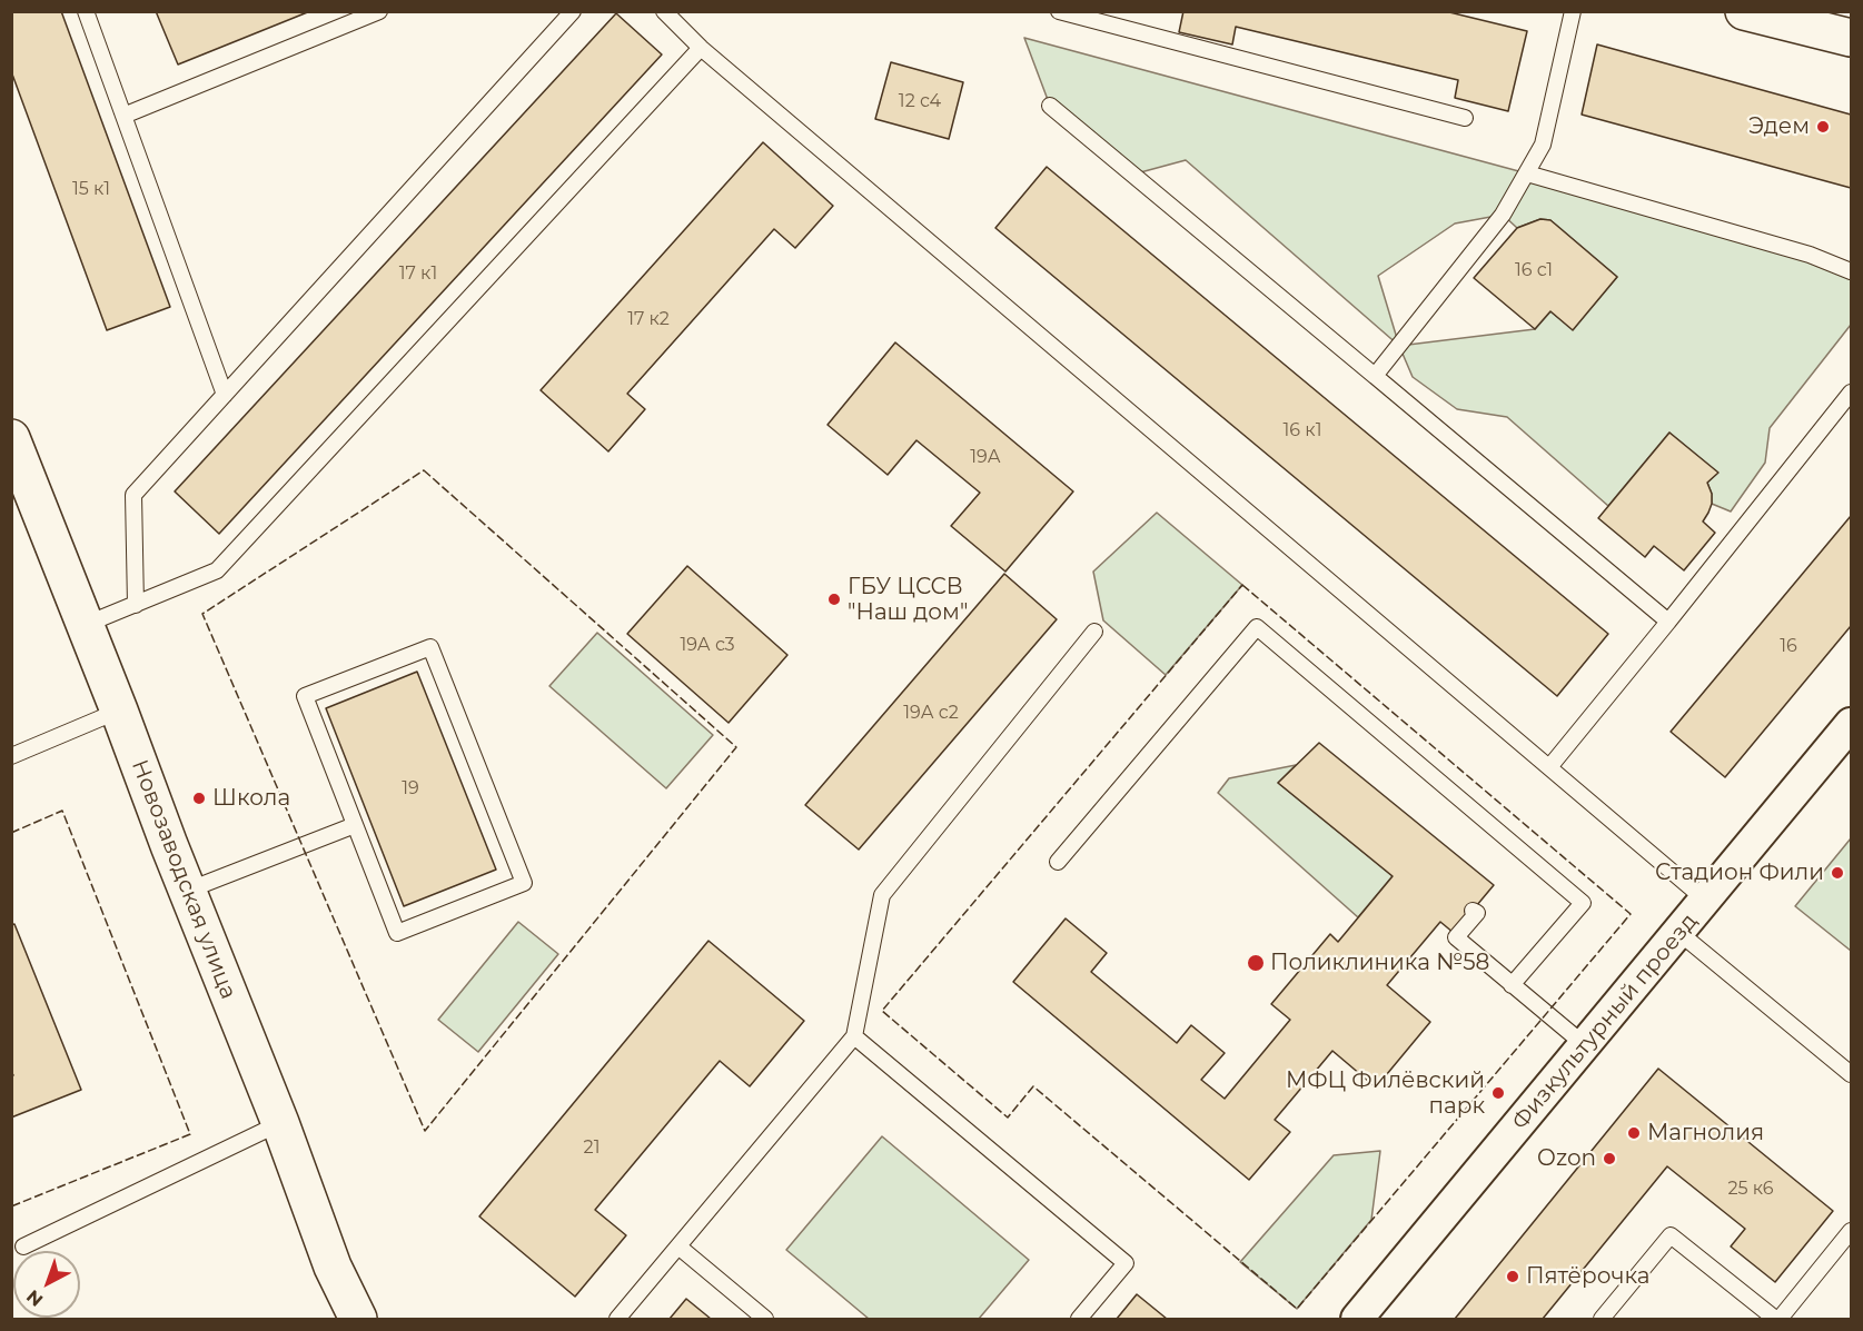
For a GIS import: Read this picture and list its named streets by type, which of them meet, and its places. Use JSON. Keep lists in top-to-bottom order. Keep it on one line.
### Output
{"streets":{"street":["Новозаводская улица","Физкультурный проезд"]},"places":["Эдем","ГБУ ЦССВ \"Наш дом\"","Школа","Стадион Фили","Поликлиника №58","МФЦ Филёвский парк","Магнолия","Ozon","Пятёрочка"],"house_numbers":["12 с4","15 к1","16 с1","17 к1","17 к2","16 к1","19А","19А с3","16","19А с2","19","21","25 к6"],"north":"bottom left"}
